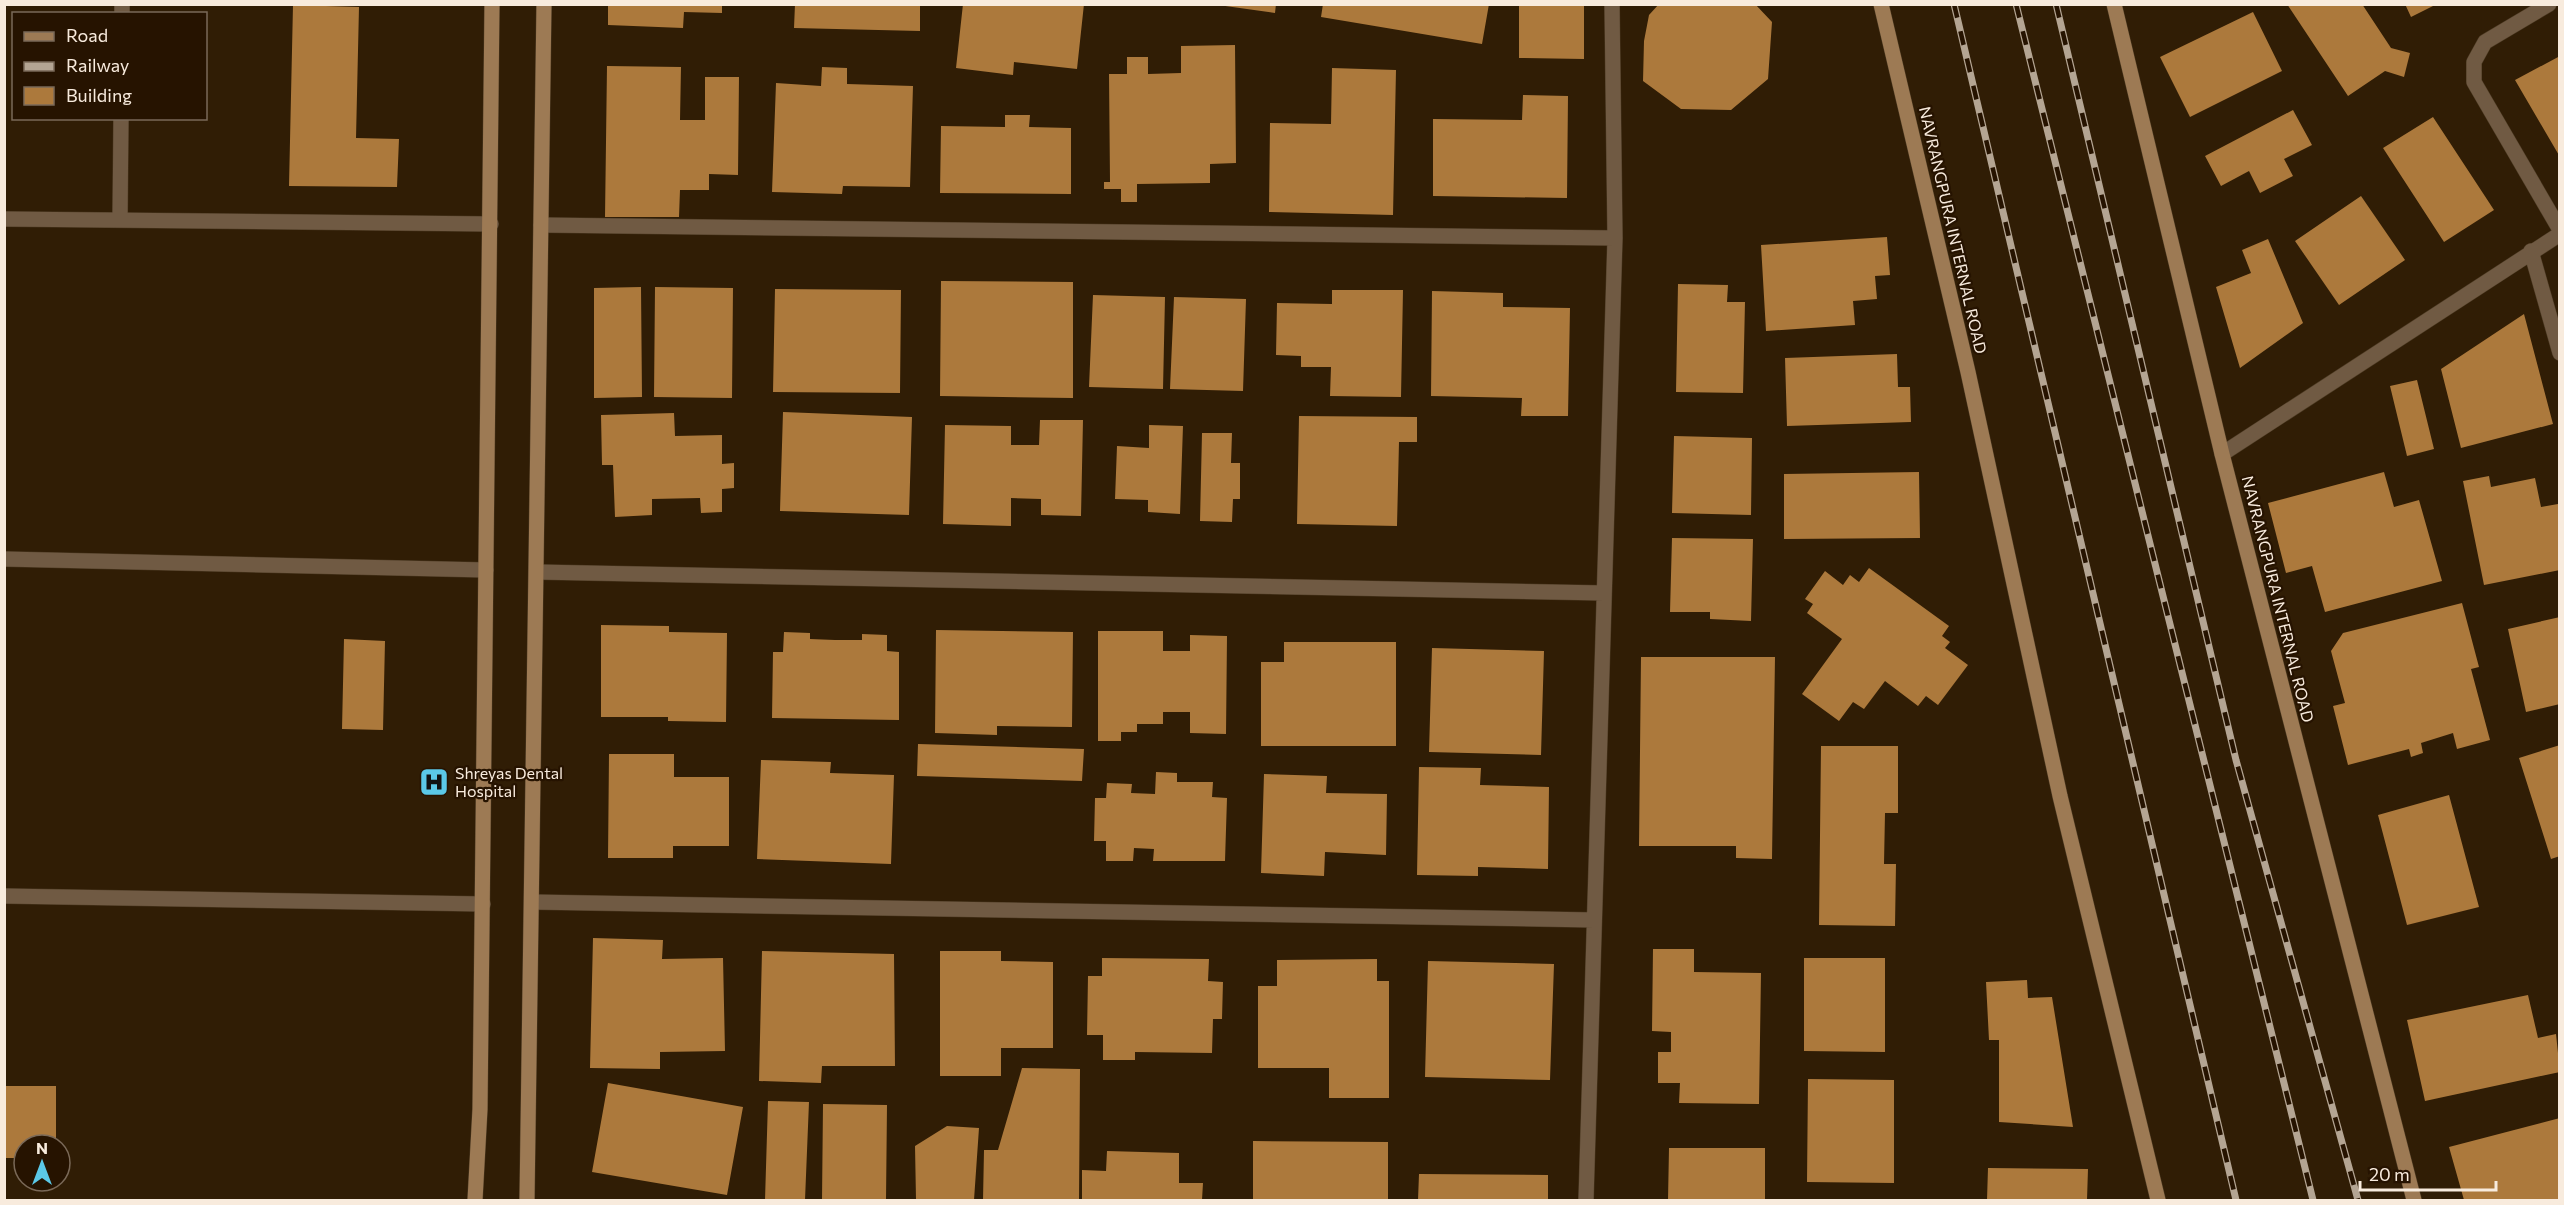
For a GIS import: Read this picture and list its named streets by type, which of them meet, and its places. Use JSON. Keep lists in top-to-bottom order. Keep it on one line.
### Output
{"streets":{"street":["NAVRANGPURA INTERNAL ROAD"]},"places":{"hospital":["Shreyas Dental Hospital"]},"legend":["Road","Railway","Building"],"scale_bar":"20 m","north":"top"}
